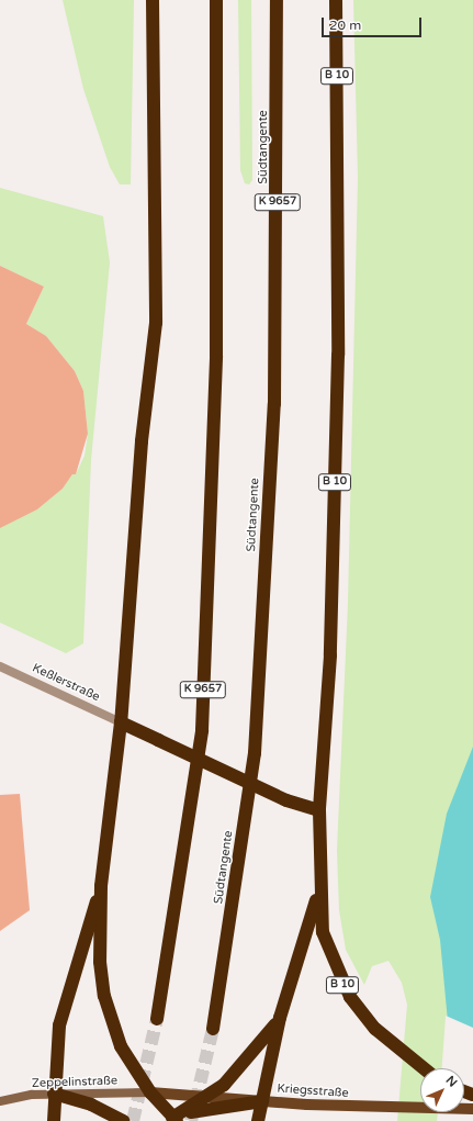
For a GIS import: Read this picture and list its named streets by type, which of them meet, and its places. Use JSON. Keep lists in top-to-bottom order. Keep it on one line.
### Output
{"streets":{"highway":["B 10","Südtangente","K 9657"],"main road":["Kriegsstraße"],"street":["Keßlerstraße","Zeppelinstraße"]},"crossings":[["Zeppelinstraße","Kriegsstraße"]],"scale_bar":"20 m","north":"top right"}
